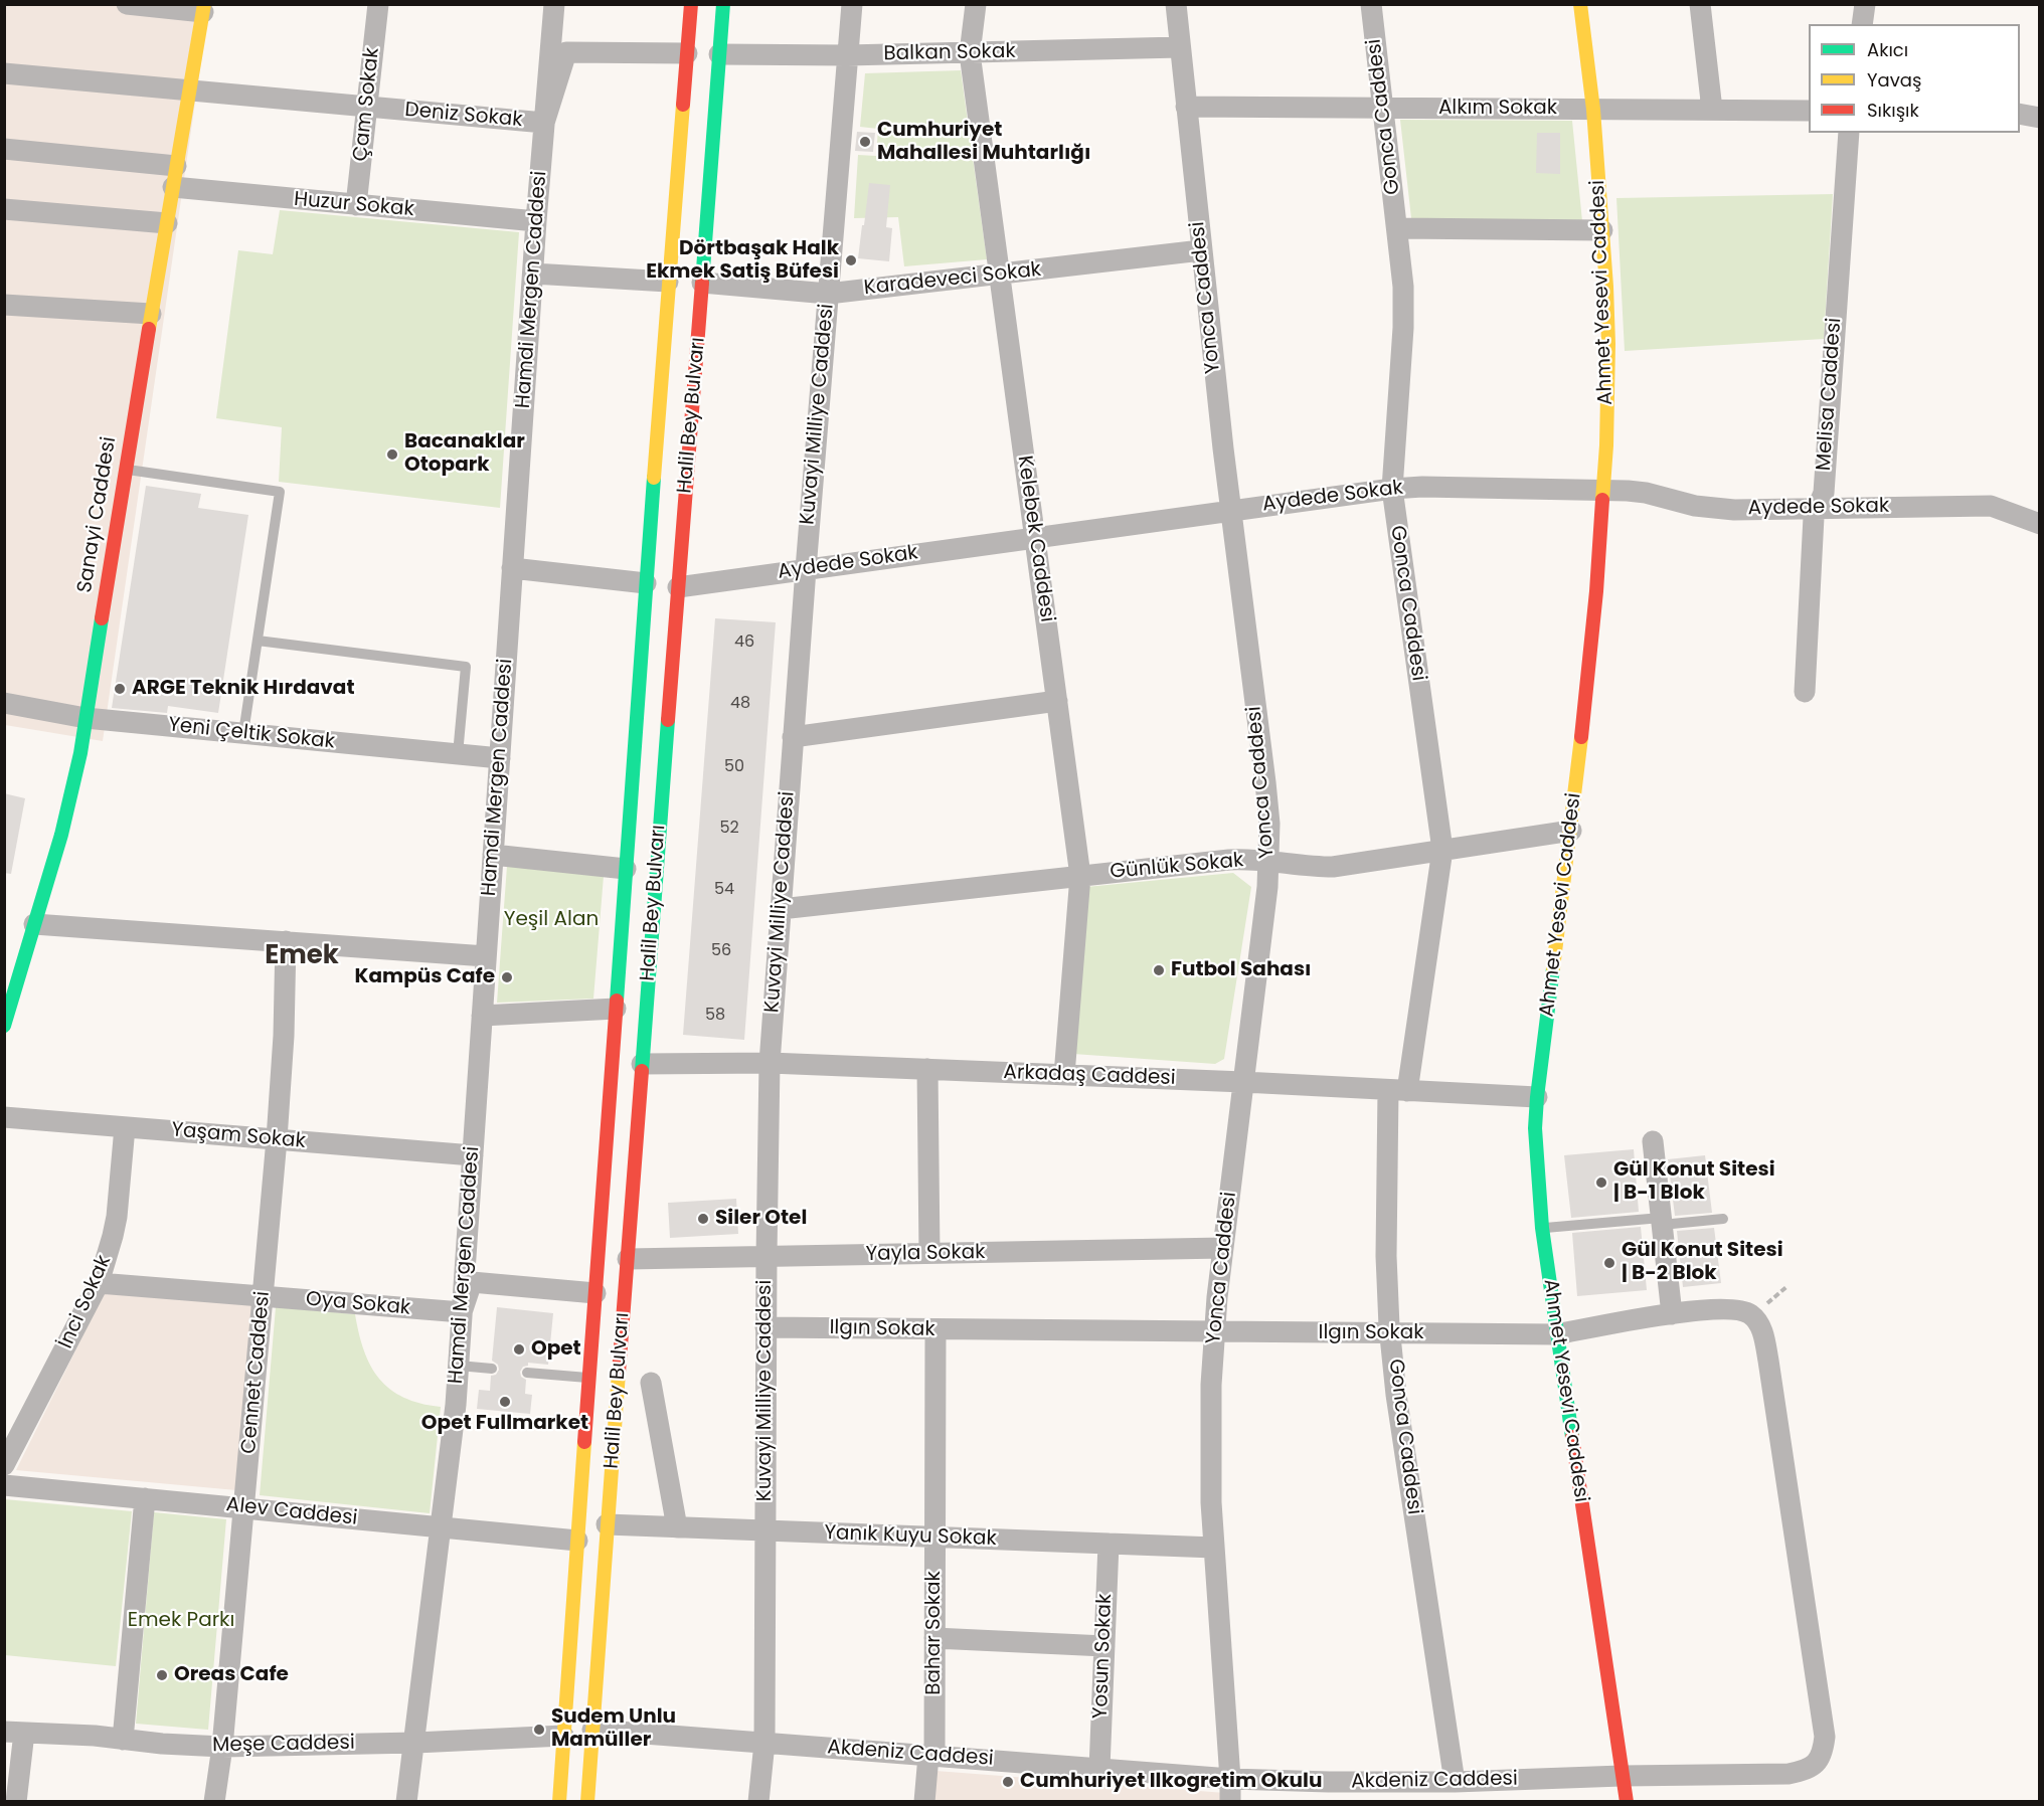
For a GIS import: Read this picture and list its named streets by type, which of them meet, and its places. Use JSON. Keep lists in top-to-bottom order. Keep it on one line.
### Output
{"streets":{"main road":["Ahmet Yesevi Caddesi","Halil Bey Bulvarı","Sanayi Caddesi"],"street":["Balkan Sokak","Çam Sokak","Alkım Sokak","Deniz Sokak","Gonca Caddesi","Huzur Sokak","Karadeveci Sokak","Hamdi Mergen Caddesi","Yonca Caddesi","Melisa Caddesi","Kuvayi Milliye Caddesi","Aydede Sokak","Kelebek Caddesi","Yeni Çeltik Sokak","Günlük Sokak","Arkadaş Caddesi","Yaşam Sokak","Yayla Sokak","İnci Sokak","Oya Sokak","Ilgın Sokak","Cennet Caddesi","Alev Caddesi","Yanık Kuyu Sokak","Bahar Sokak","Yosun Sokak","Meşe Caddesi","Akdeniz Caddesi"]},"crossings":[["Balkan Sokak","Yonca Caddesi"],["Balkan Sokak","Kuvayi Milliye Caddesi"],["Balkan Sokak","Halil Bey Bulvarı"],["Balkan Sokak","Kelebek Caddesi"],["Çam Sokak","Deniz Sokak"],["Çam Sokak","Huzur Sokak"],["Alkım Sokak","Gonca Caddesi"],["Alkım Sokak","Ahmet Yesevi Caddesi"],["Alkım Sokak","Yonca Caddesi"],["Deniz Sokak","Hamdi Mergen Caddesi"],["Deniz Sokak","Halil Bey Bulvarı"],["Deniz Sokak","Sanayi Caddesi"],["Gonca Caddesi","Aydede Sokak"],["Gonca Caddesi","Günlük Sokak"],["Gonca Caddesi","Arkadaş Caddesi"],["Gonca Caddesi","Ilgın Sokak"],["Gonca Caddesi","Akdeniz Caddesi"],["Huzur Sokak","Hamdi Mergen Caddesi"],["Huzur Sokak","Sanayi Caddesi"],["Karadeveci Sokak","Yonca Caddesi"],["Karadeveci Sokak","Kuvayi Milliye Caddesi"],["Karadeveci Sokak","Halil Bey Bulvarı"],["Karadeveci Sokak","Kelebek Caddesi"],["Hamdi Mergen Caddesi","Yeni Çeltik Sokak"],["Hamdi Mergen Caddesi","Yaşam Sokak"],["Hamdi Mergen Caddesi","Oya Sokak"],["Hamdi Mergen Caddesi","Alev Caddesi"],["Hamdi Mergen Caddesi","Meşe Caddesi"],["Ahmet Yesevi Caddesi","Aydede Sokak"],["Ahmet Yesevi Caddesi","Günlük Sokak"],["Ahmet Yesevi Caddesi","Arkadaş Caddesi"],["Ahmet Yesevi Caddesi","Ilgın Sokak"],["Ahmet Yesevi Caddesi","Akdeniz Caddesi"],["Yonca Caddesi","Aydede Sokak"],["Yonca Caddesi","Günlük Sokak"],["Yonca Caddesi","Arkadaş Caddesi"],["Yonca Caddesi","Yayla Sokak"],["Yonca Caddesi","Ilgın Sokak"],["Yonca Caddesi","Yanık Kuyu Sokak"],["Yonca Caddesi","Akdeniz Caddesi"],["Melisa Caddesi","Aydede Sokak"],["Kuvayi Milliye Caddesi","Aydede Sokak"],["Kuvayi Milliye Caddesi","Günlük Sokak"],["Kuvayi Milliye Caddesi","Arkadaş Caddesi"],["Kuvayi Milliye Caddesi","Yayla Sokak"],["Kuvayi Milliye Caddesi","Ilgın Sokak"],["Kuvayi Milliye Caddesi","Yanık Kuyu Sokak"],["Kuvayi Milliye Caddesi","Akdeniz Caddesi"],["Halil Bey Bulvarı","Aydede Sokak"],["Halil Bey Bulvarı","Arkadaş Caddesi"],["Halil Bey Bulvarı","Yayla Sokak"],["Halil Bey Bulvarı","Alev Caddesi"],["Halil Bey Bulvarı","Yanık Kuyu Sokak"],["Halil Bey Bulvarı","Meşe Caddesi"],["Halil Bey Bulvarı","Akdeniz Caddesi"],["Aydede Sokak","Kelebek Caddesi"],["Sanayi Caddesi","Yeni Çeltik Sokak"],["Kelebek Caddesi","Günlük Sokak"],["Kelebek Caddesi","Arkadaş Caddesi"],["Yaşam Sokak","İnci Sokak"],["Yaşam Sokak","Cennet Caddesi"],["İnci Sokak","Oya Sokak"],["Oya Sokak","Cennet Caddesi"],["Ilgın Sokak","Bahar Sokak"],["Ilgın Sokak","Akdeniz Caddesi"],["Cennet Caddesi","Alev Caddesi"],["Cennet Caddesi","Meşe Caddesi"],["Yanık Kuyu Sokak","Bahar Sokak"],["Yanık Kuyu Sokak","Yosun Sokak"],["Bahar Sokak","Akdeniz Caddesi"],["Yosun Sokak","Akdeniz Caddesi"]],"districts":["Emek"],"parks":["Yeşil Alan","Emek Parkı"],"places":["Cumhuriyet Mahallesi Muhtarlığı","Dörtbaşak Halk Ekmek Satiş Büfesi","Bacanaklar Otopark","ARGE Teknik Hırdavat","Futbol Sahası","Kampüs Cafe","Gül Konut Sitesi | B-1 Blok","Siler Otel","Gül Konut Sitesi | B-2 Blok","Opet","Opet Fullmarket","Oreas Cafe","Sudem Unlu Mamüller","Cumhuriyet Ilkogretim Okulu"],"house_numbers":["46","48","50","52","54","56","58"],"legend":["Akıcı","Yavaş","Sıkışık"]}
